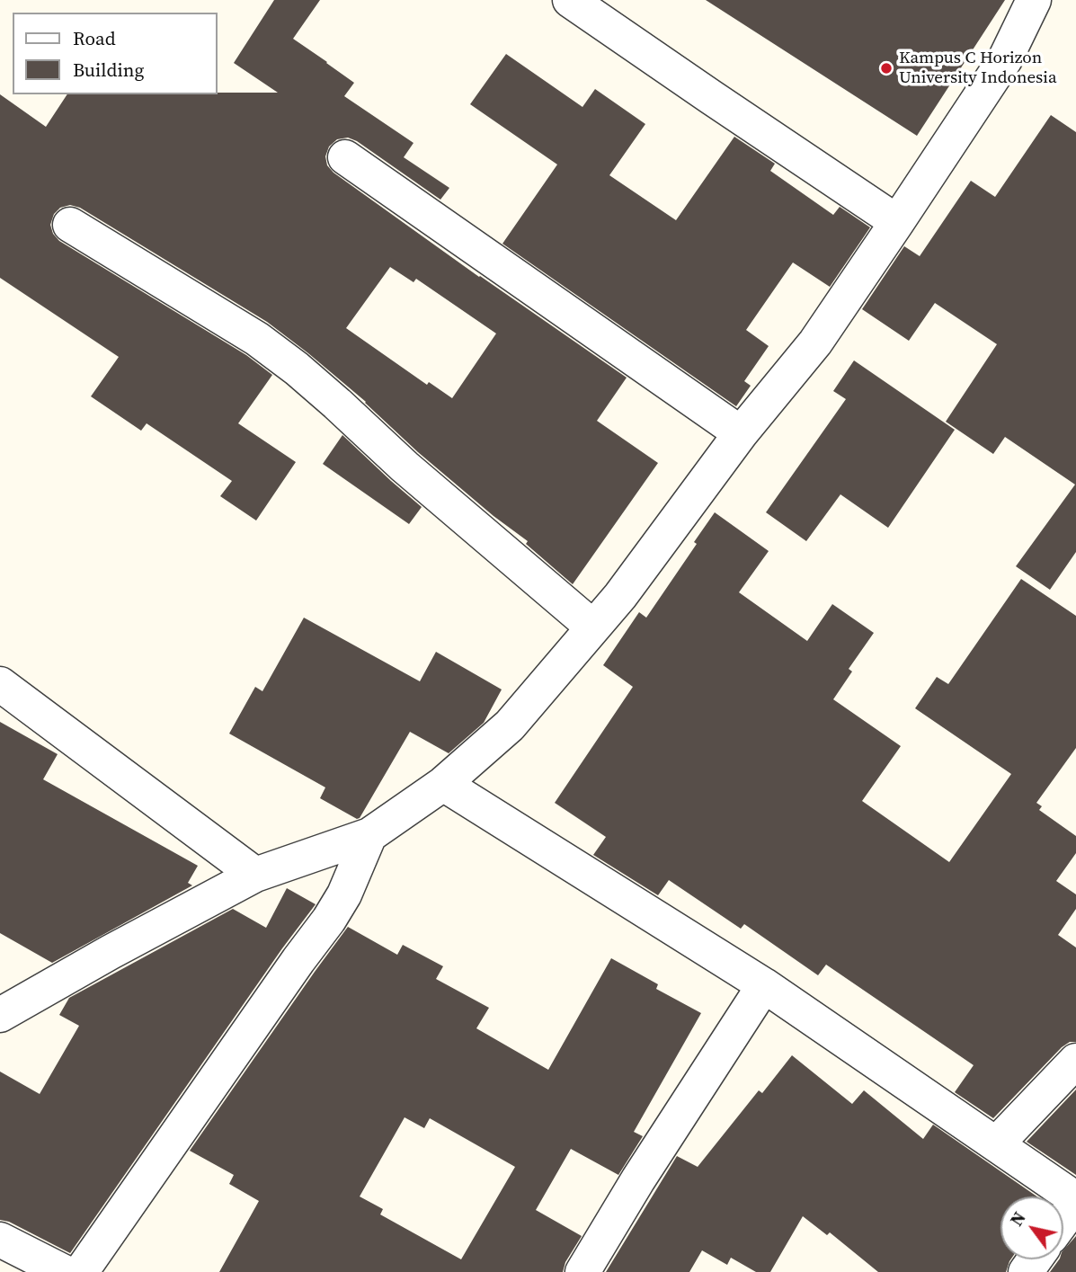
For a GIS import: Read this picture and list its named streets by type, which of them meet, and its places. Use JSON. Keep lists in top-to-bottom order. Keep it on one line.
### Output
{"places":["Kampus C Horizon University Indonesia"],"legend":["Road","Building"],"north":"top left"}
